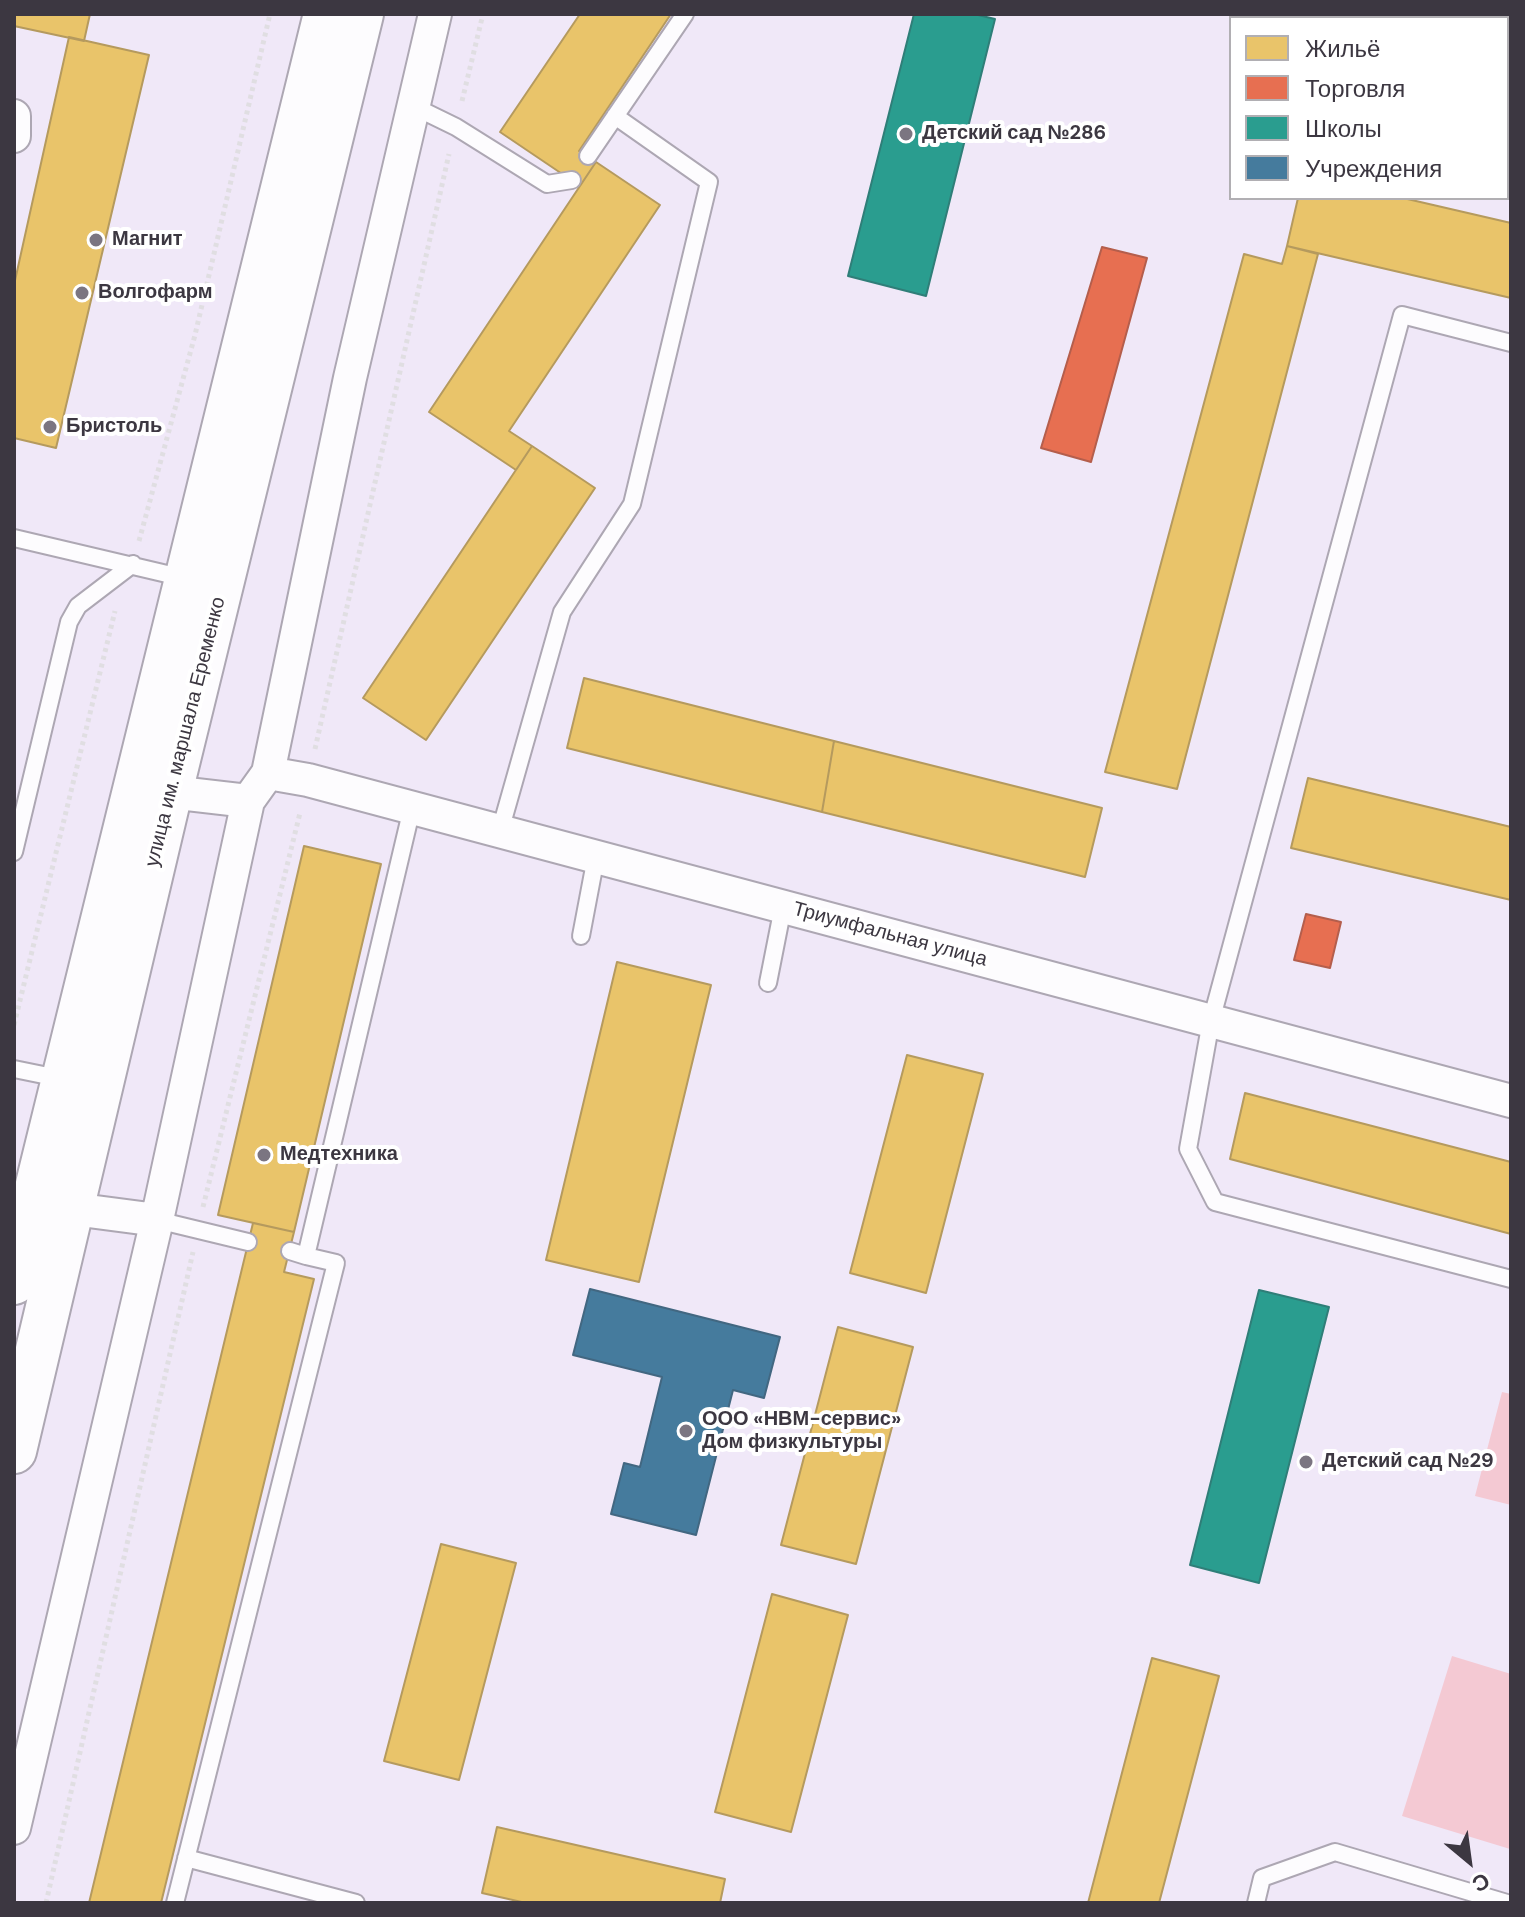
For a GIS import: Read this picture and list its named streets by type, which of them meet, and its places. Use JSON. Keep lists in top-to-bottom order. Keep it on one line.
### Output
{"streets":{"highway":["улица им. маршала Еременко"],"street":["Триумфальная улица"]},"places":["Детский сад №286","Магнит","Волгофарм","Бристоль","Медтехника","ООО «НВМ-сервис» Дом физкультуры","Детский сад №29"],"legend":["Жильё","Торговля","Школы","Учреждения"],"north":"bottom right"}
